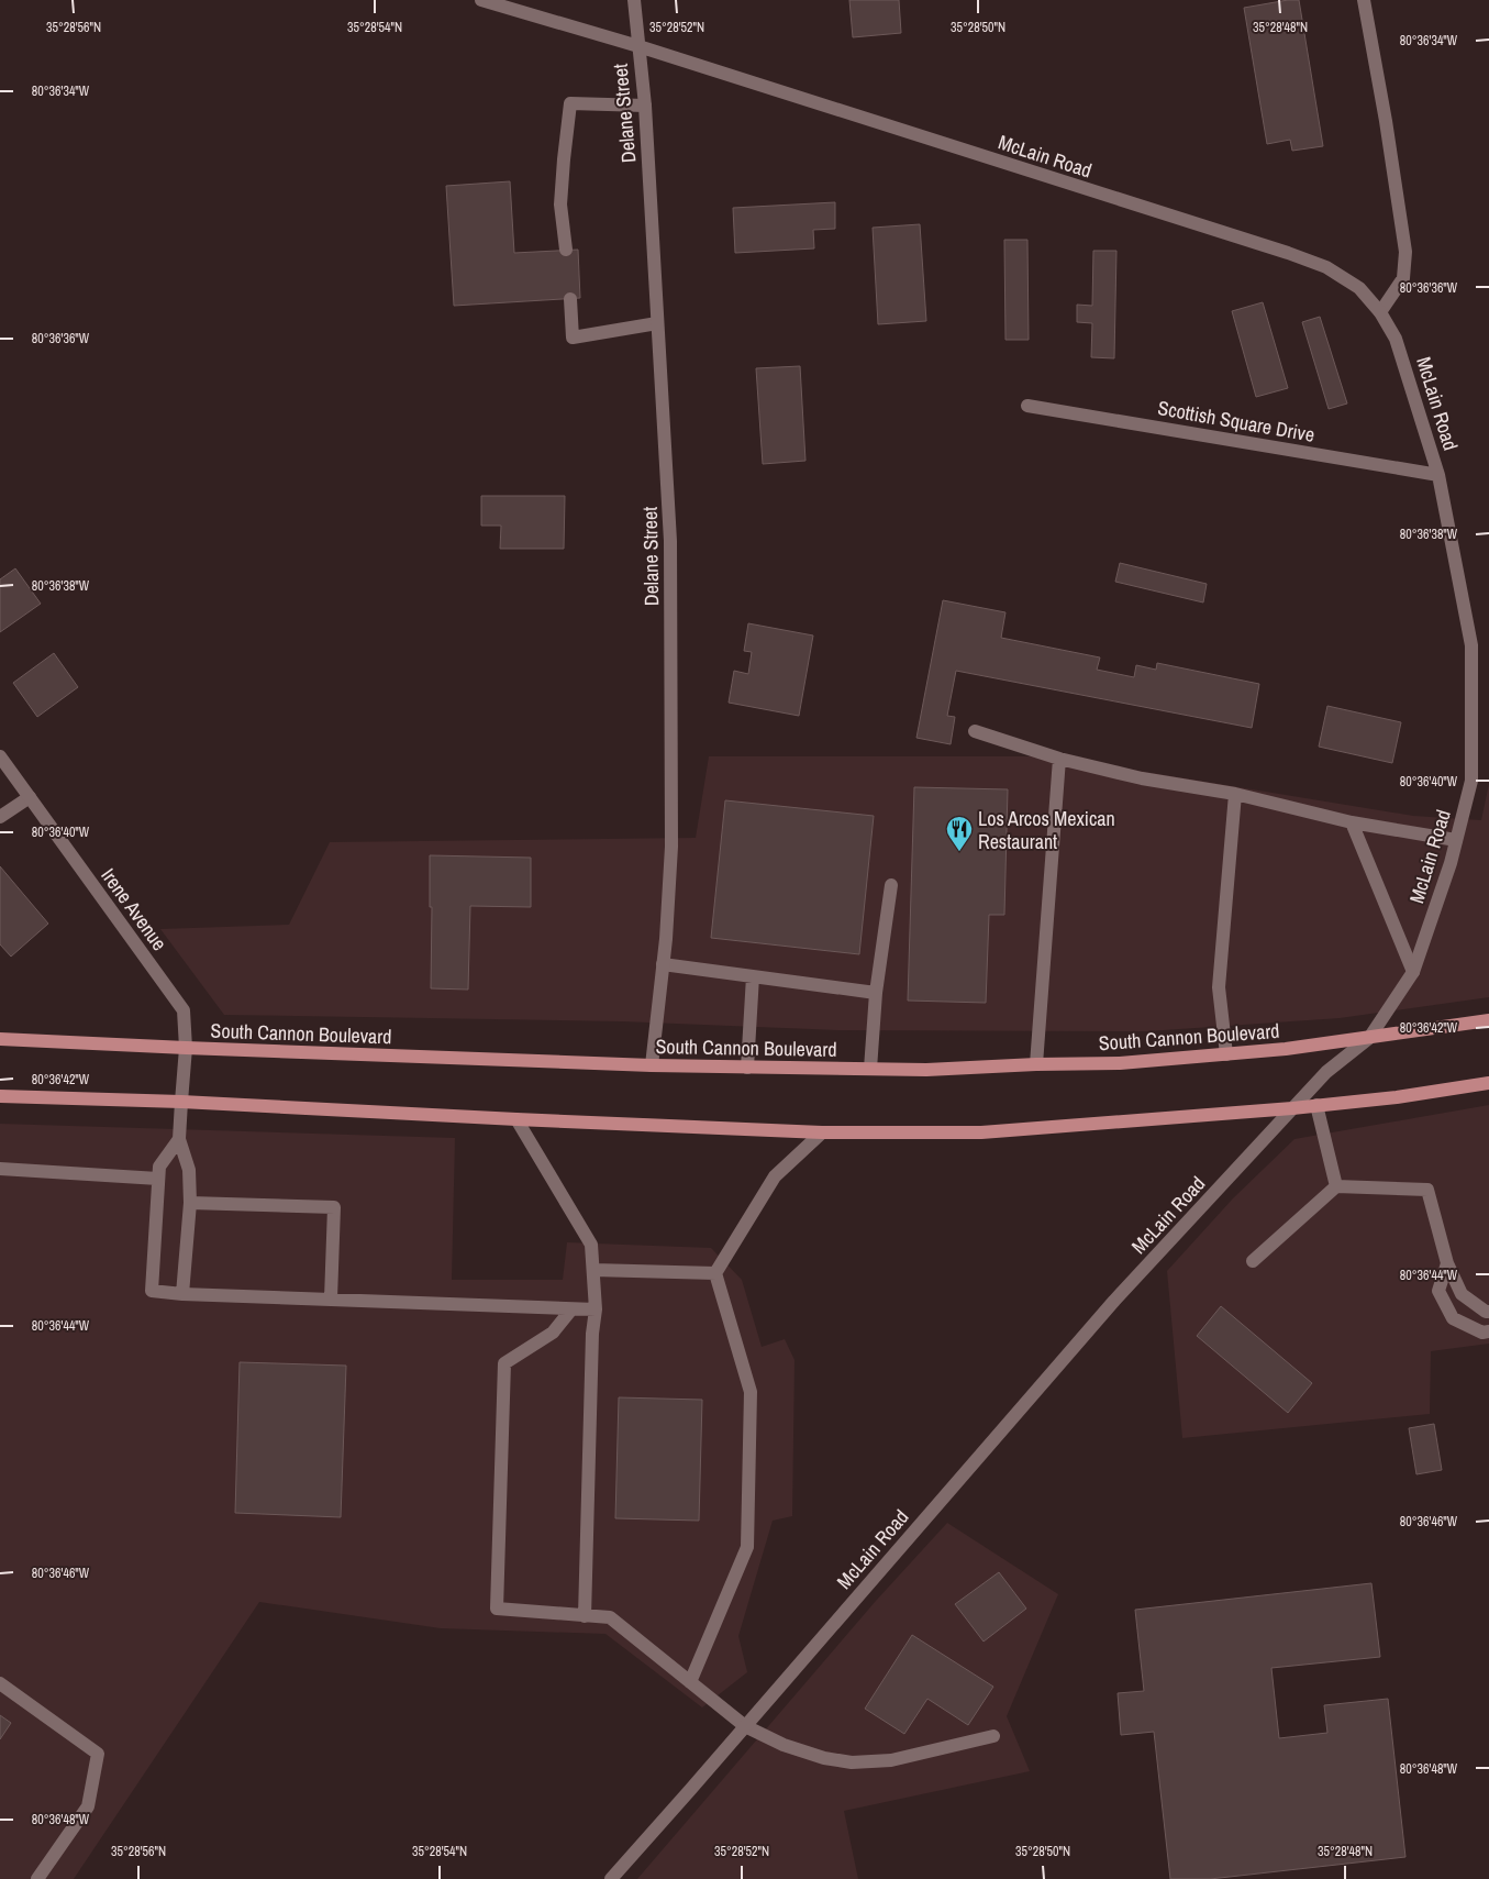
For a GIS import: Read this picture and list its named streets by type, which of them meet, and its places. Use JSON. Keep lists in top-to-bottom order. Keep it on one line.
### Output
{"streets":{"main road":["South Cannon Boulevard"],"street":["Delane Street","McLain Road","Scottish Square Drive","Irene Avenue"]},"crossings":[["Delane Street","McLain Road"],["Delane Street","South Cannon Boulevard"],["McLain Road","Scottish Square Drive"],["McLain Road","South Cannon Boulevard"],["Irene Avenue","South Cannon Boulevard"]],"places":{"restaurant":["Los Arcos Mexican Restaurant"]},"coordinates":["35°28'56\"N","35°28'54\"N","35°28'52\"N","35°28'50\"N","35°28'48\"N","80°36'34\"W","80°36'36\"W","80°36'38\"W","80°36'40\"W","80°36'42\"W","80°36'44\"W","80°36'46\"W","80°36'48\"W"]}
